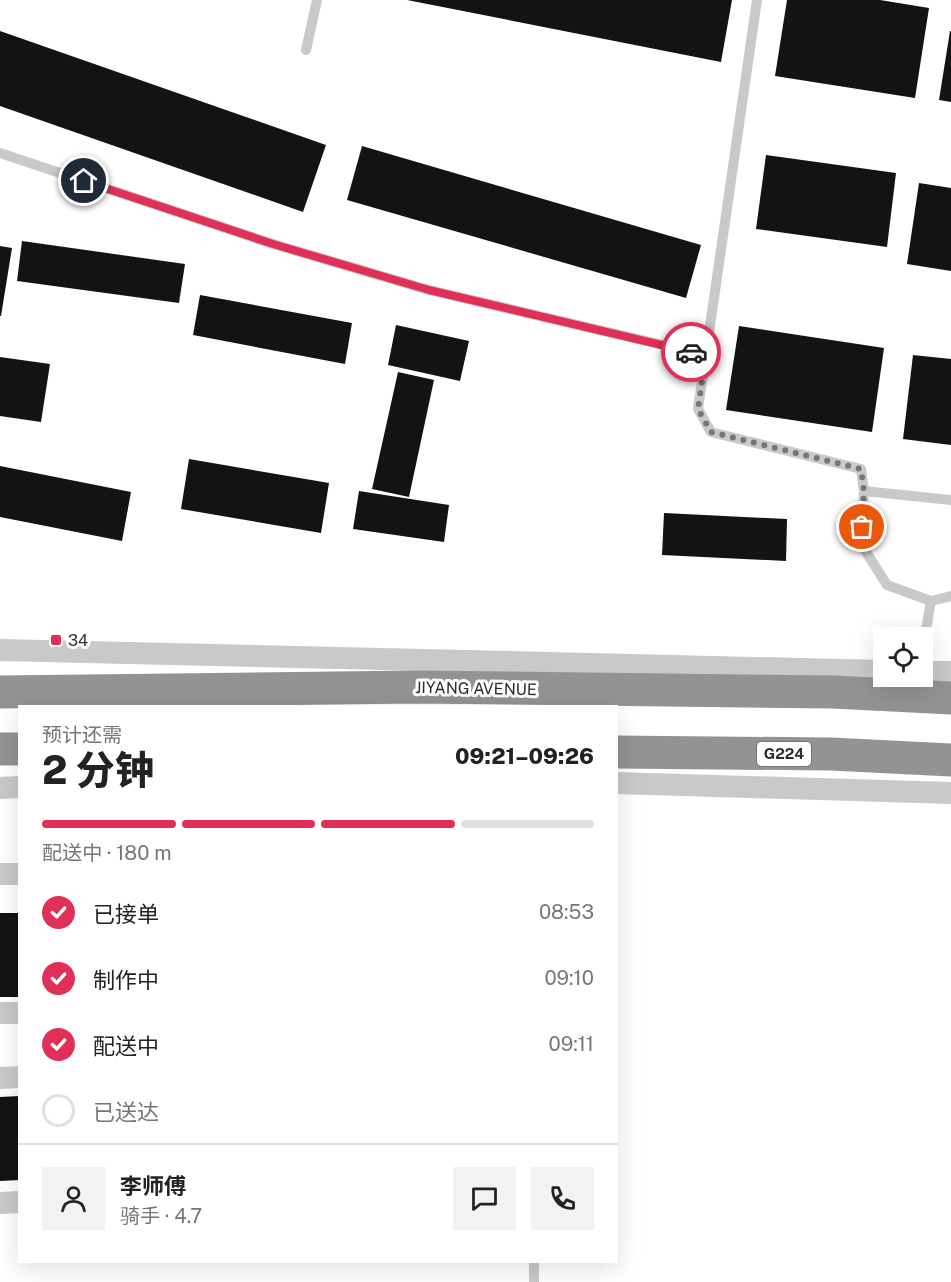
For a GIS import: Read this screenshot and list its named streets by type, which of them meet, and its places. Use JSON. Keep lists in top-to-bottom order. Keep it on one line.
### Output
{"streets":{"highway":["JIYANG AVENUE","G224"]},"places":{"transit":["34"]},"page":{"heading":["2 分钟","预计还需","09:21–09:26"],"panel":["李师傅","骑手 · 4.7"],"bar":"配送中 · 180 m","list":[["已接单","08:53"],["制作中","09:10"],["配送中","09:11"],"已送达"]}}
